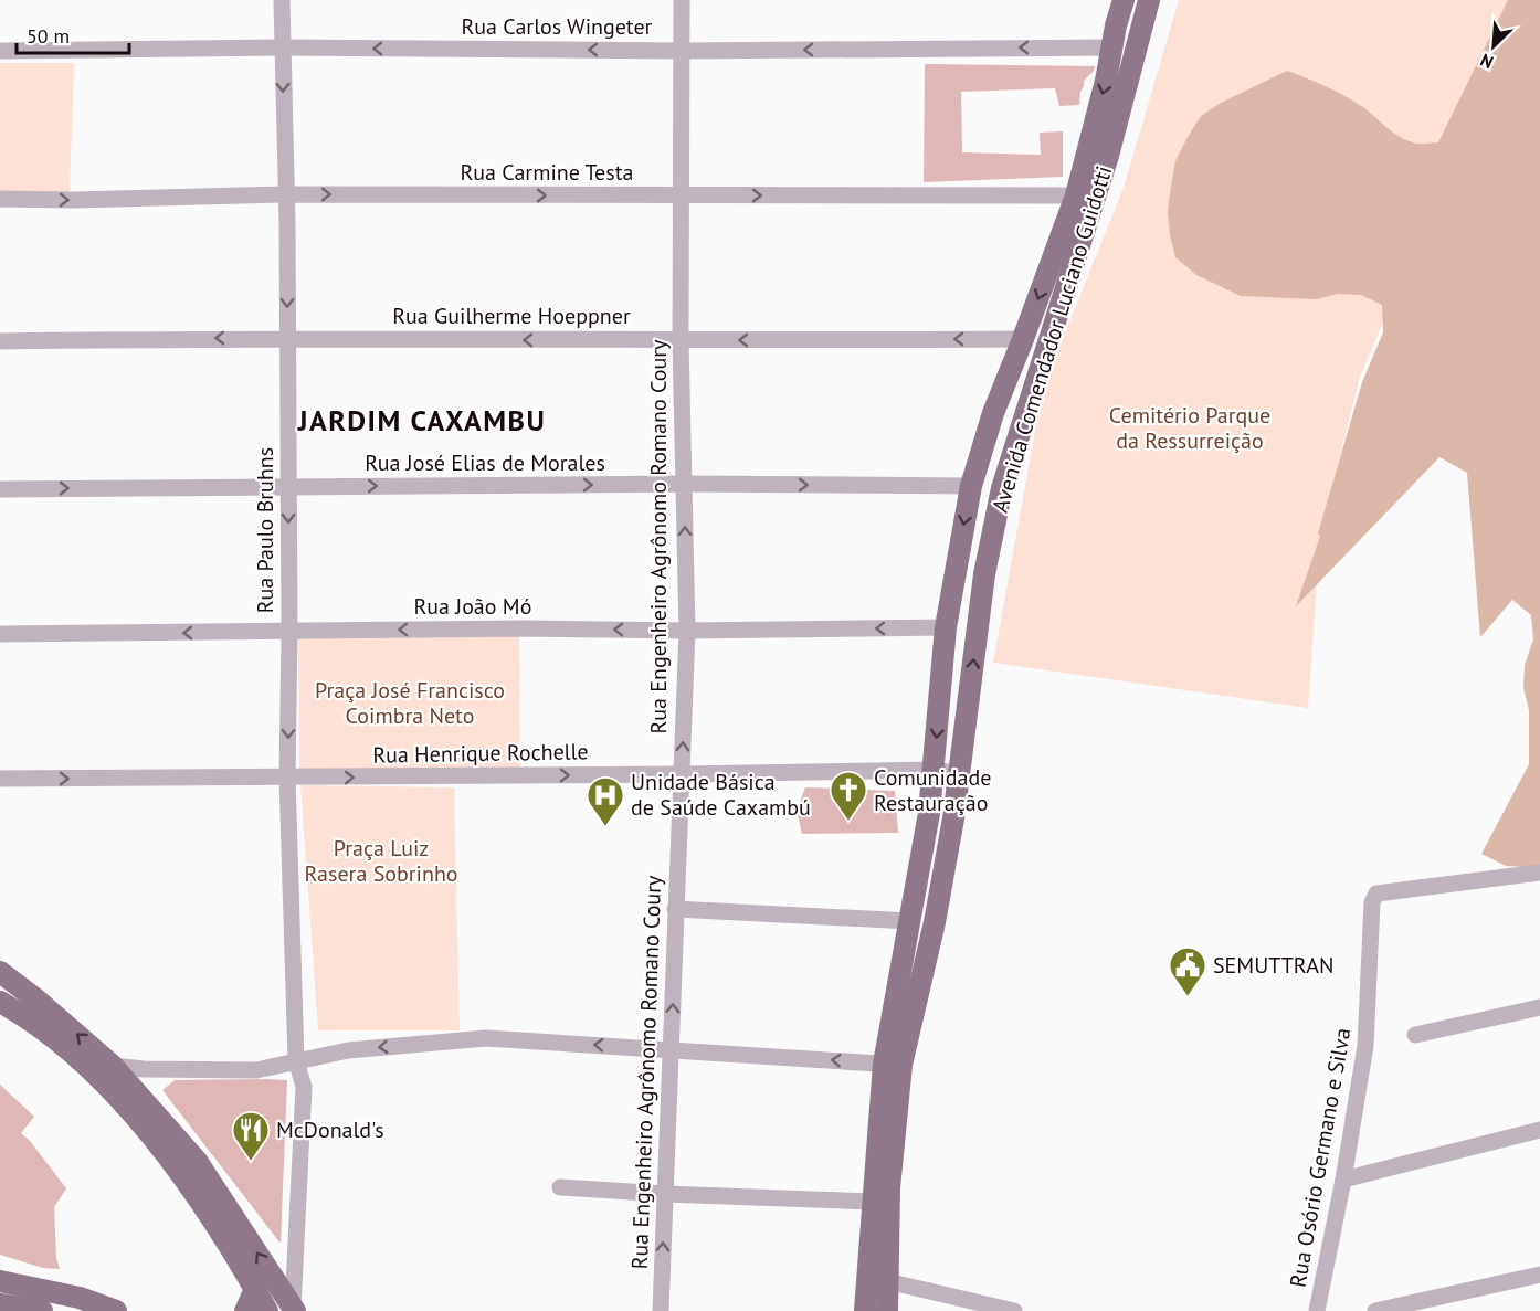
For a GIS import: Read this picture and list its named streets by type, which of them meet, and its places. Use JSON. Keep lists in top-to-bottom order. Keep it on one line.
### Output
{"streets":{"main road":["Avenida Comendador Luciano Guidotti"],"street":["Rua Carlos Wingeter","Rua Carmine Testa","Rua Guilherme Hoeppner","Rua José Elias de Morales","Rua Paulo Bruhns","Rua Engenheiro Agrônomo Romano Coury","Rua João Mó","Rua Henrique Rochelle","Rua Osório Germano e Silva"]},"crossings":[["Rua Carlos Wingeter","Avenida Comendador Luciano Guidotti"],["Rua Carlos Wingeter","Rua Paulo Bruhns"],["Rua Carlos Wingeter","Rua Engenheiro Agrônomo Romano Coury"],["Rua Carmine Testa","Avenida Comendador Luciano Guidotti"],["Rua Carmine Testa","Rua Paulo Bruhns"],["Rua Carmine Testa","Rua Engenheiro Agrônomo Romano Coury"],["Rua Guilherme Hoeppner","Avenida Comendador Luciano Guidotti"],["Rua Guilherme Hoeppner","Rua Paulo Bruhns"],["Rua Guilherme Hoeppner","Rua Engenheiro Agrônomo Romano Coury"],["Avenida Comendador Luciano Guidotti","Rua José Elias de Morales"],["Avenida Comendador Luciano Guidotti","Rua João Mó"],["Avenida Comendador Luciano Guidotti","Rua Henrique Rochelle"],["Rua José Elias de Morales","Rua Paulo Bruhns"],["Rua José Elias de Morales","Rua Engenheiro Agrônomo Romano Coury"],["Rua Paulo Bruhns","Rua João Mó"],["Rua Paulo Bruhns","Rua Henrique Rochelle"],["Rua Engenheiro Agrônomo Romano Coury","Rua João Mó"],["Rua Engenheiro Agrônomo Romano Coury","Rua Henrique Rochelle"]],"one_way":["Rua Carlos Wingeter","Rua Carmine Testa","Rua Guilherme Hoeppner","Rua José Elias de Morales","Rua Paulo Bruhns","Rua Engenheiro Agrônomo Romano Coury","Rua João Mó","Rua Henrique Rochelle"],"districts":["JARDIM CAXAMBU"],"parks":["Cemitério Parque da Ressurreição","Praça José Francisco Coimbra Neto","Praça Luiz Rasera Sobrinho"],"places":{"church":["Comunidade Restauração"],"hospital":["Unidade Básica de Saúde Caxambú"],"public building":["SEMUTTRAN"],"restaurant":["McDonald's"]},"scale_bar":"50 m","north":"bottom left"}
